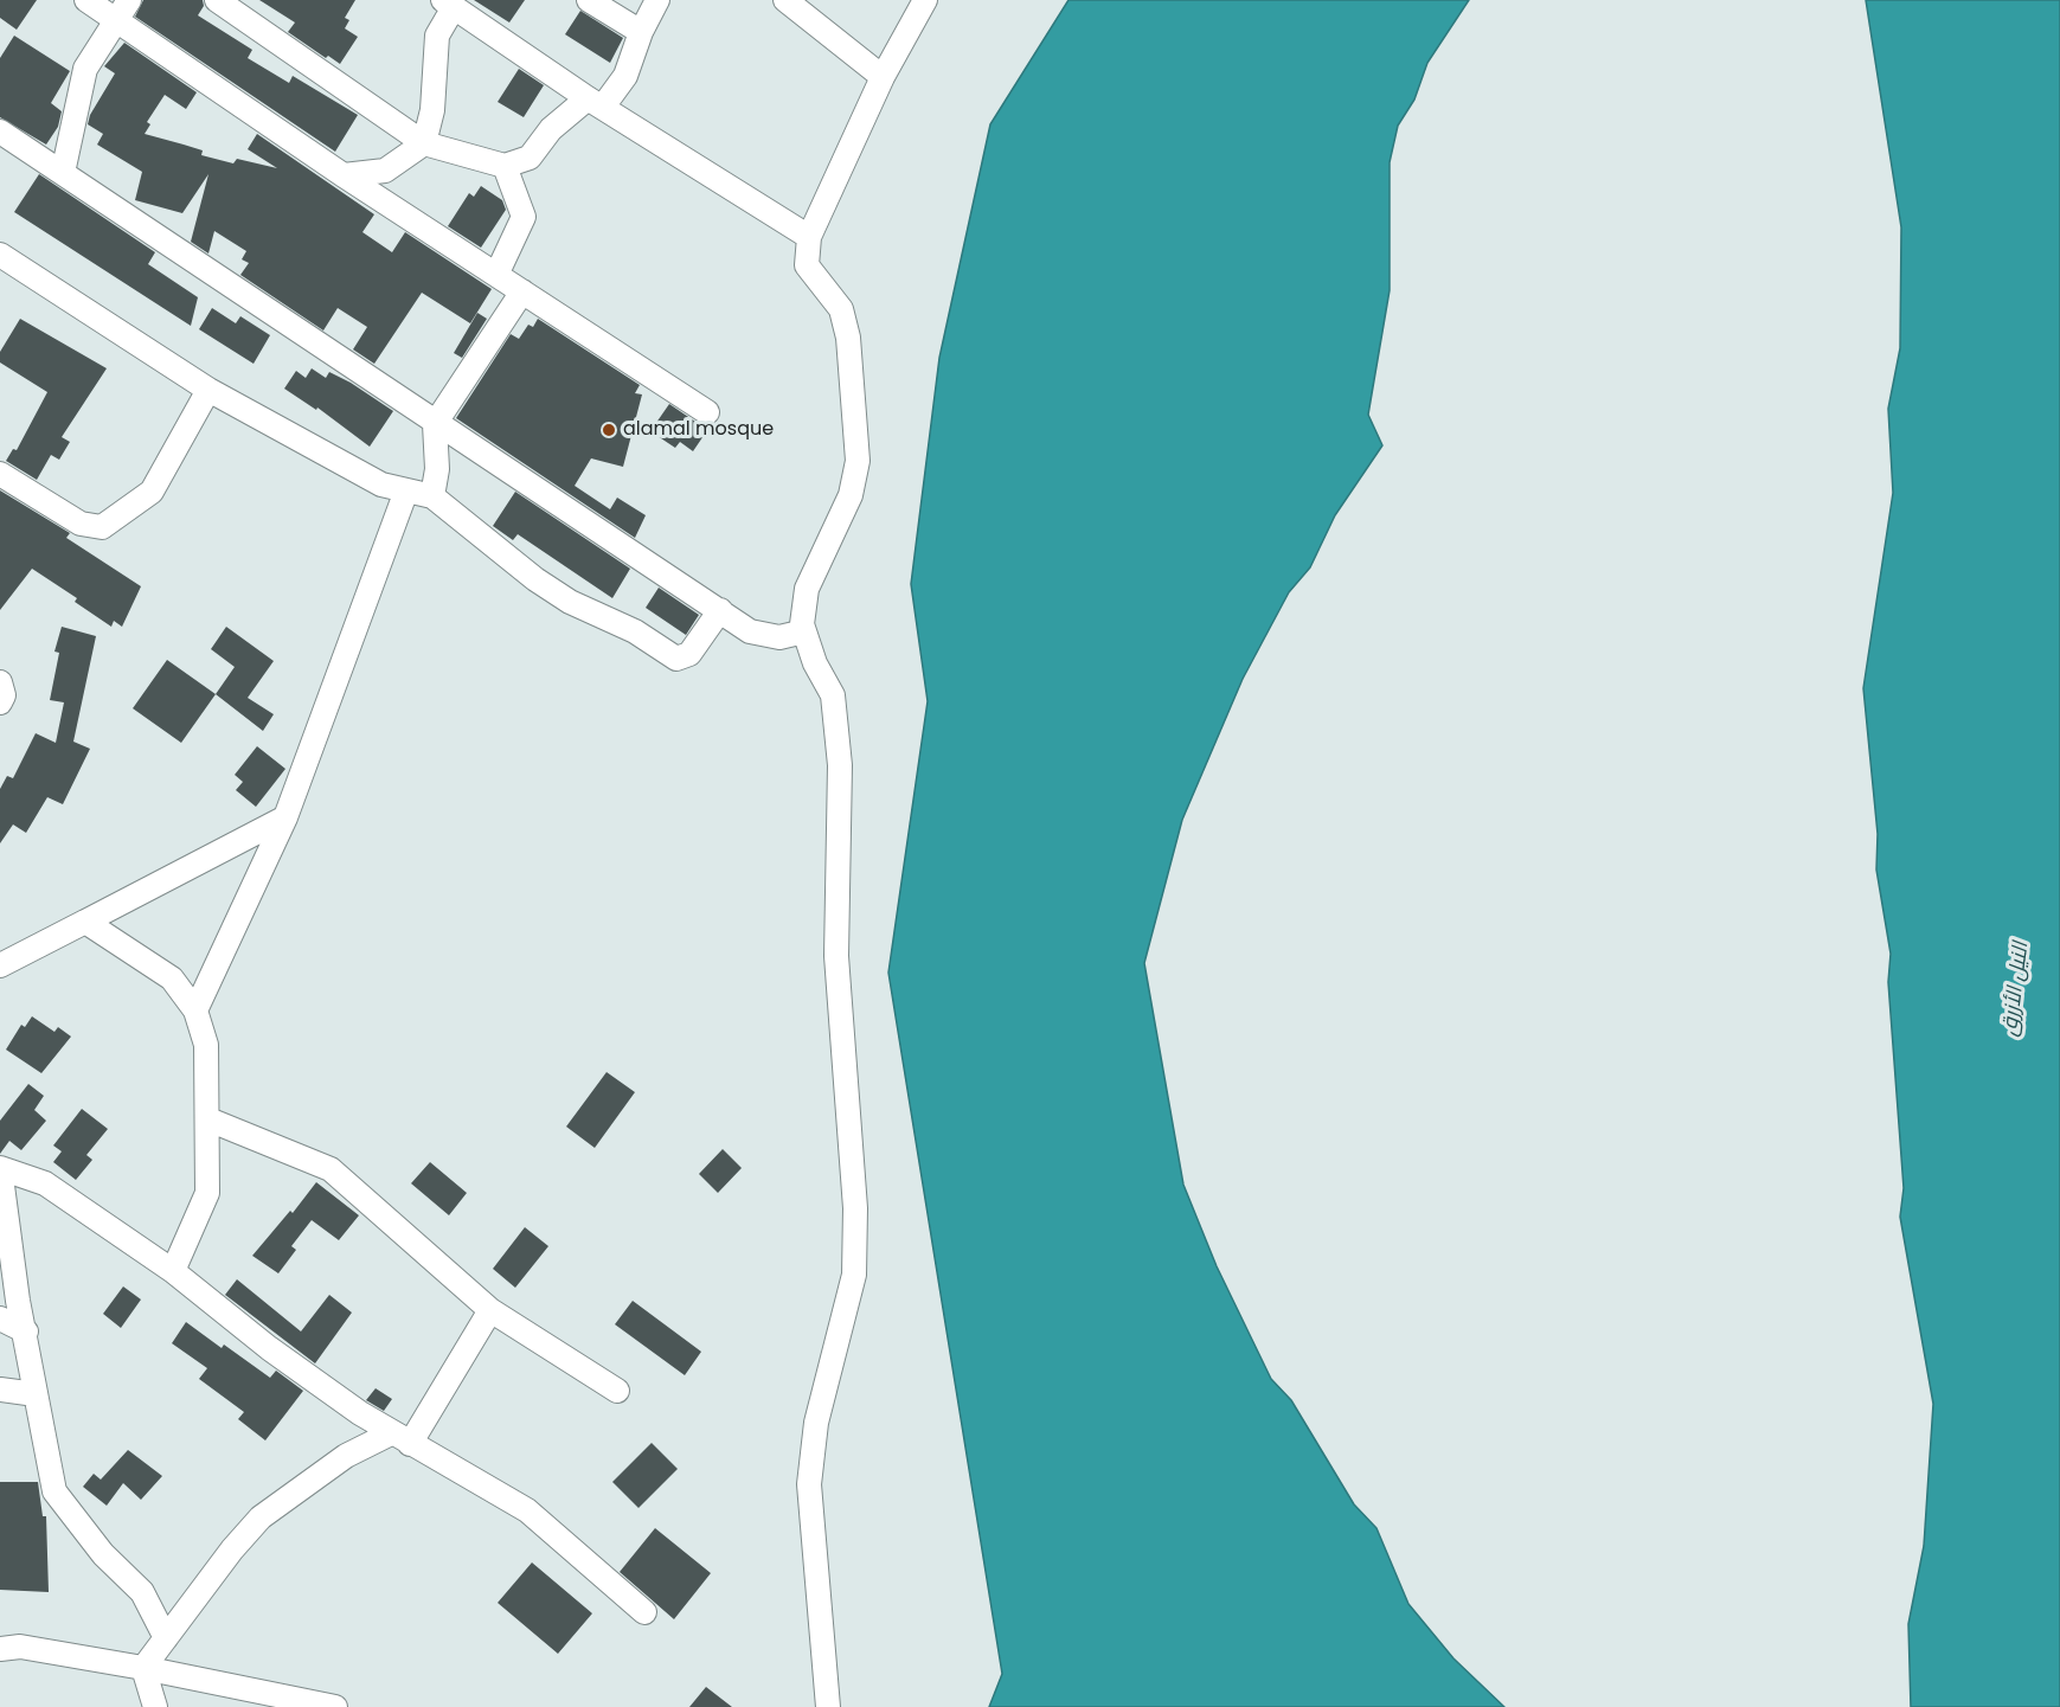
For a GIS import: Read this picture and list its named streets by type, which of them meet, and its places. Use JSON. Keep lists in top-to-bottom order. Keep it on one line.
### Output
{"water":["النيل الأزرق"],"places":["alamal mosque"]}
